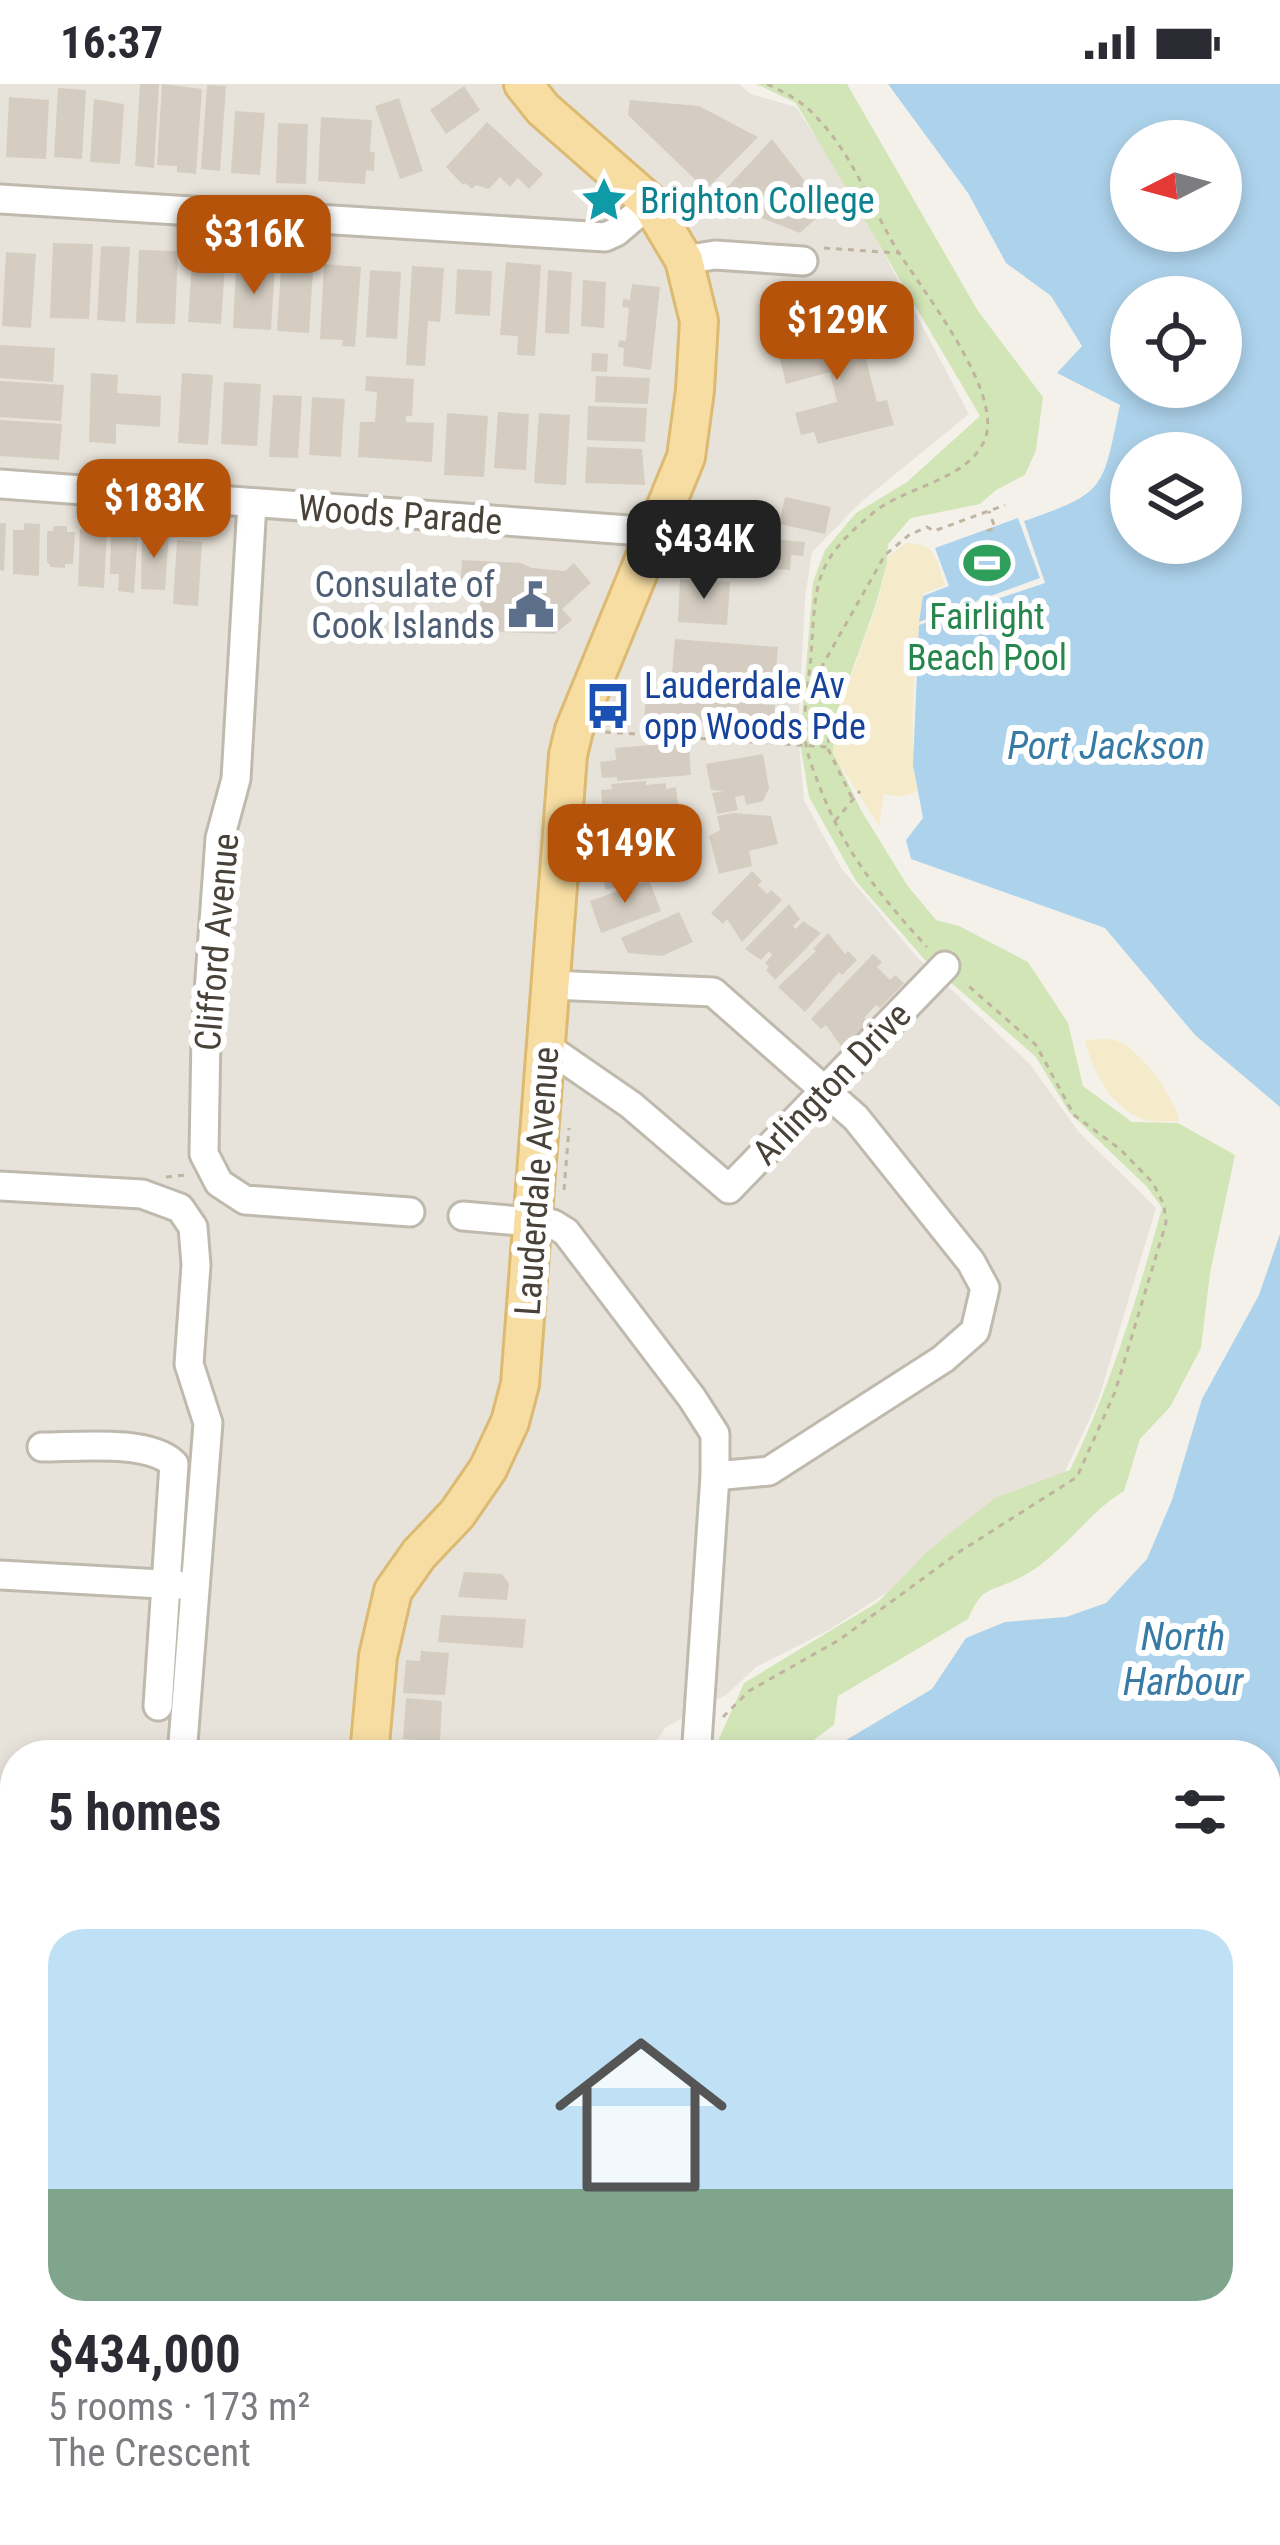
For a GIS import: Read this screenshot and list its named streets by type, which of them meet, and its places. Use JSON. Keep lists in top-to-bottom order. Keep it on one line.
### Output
{"streets":{"main road":["Lauderdale Avenue"],"street":["Woods Parade","Clifford Avenue","Arlington Drive"]},"crossings":[["Woods Parade","Clifford Avenue"],["Woods Parade","Lauderdale Avenue"],["Arlington Drive","Lauderdale Avenue"]],"water":["Port Jackson","North Harbour"],"places":{"place":["Brighton College"],"sports":["Fairlight Beach Pool"],"public building":["Consulate of Cook Islands"],"bus stop":["Lauderdale Av opp Woods Pde"]},"north":"left","page":{"status":"16:37","price":["$316K","$129K","$183K","$434K","$149K"],"heading":"5 homes","list":[{"name":"$434,000","note":"5 rooms · 173 m² · The Crescent"}]}}
